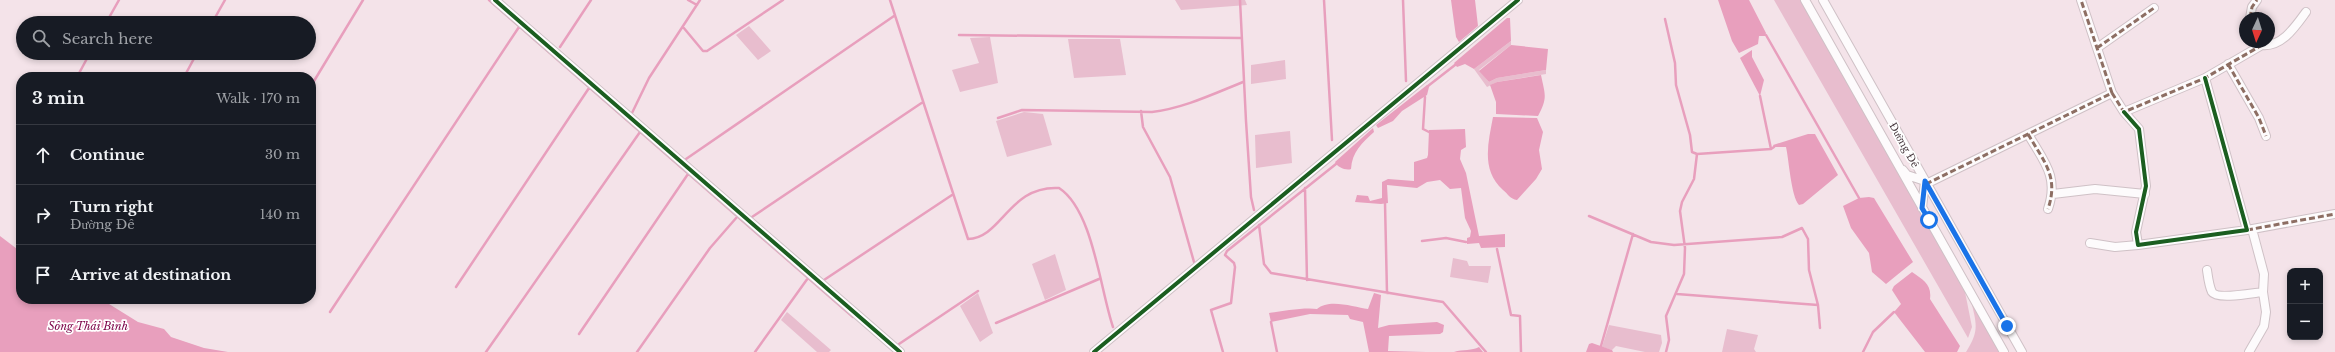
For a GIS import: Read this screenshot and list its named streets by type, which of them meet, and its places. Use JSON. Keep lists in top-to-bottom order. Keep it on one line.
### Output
{"streets":{"street":["Đường Đê"]},"water":["Sông Thái Bình"],"north":"bottom","page":{"search":"Search here","heading":["3 min","Walk · 170 m"],"list":[["Continue","30 m"],["Turn right","Đường Đê","140 m"],"Arrive at destination"],"map_buttons":["+","−"]}}
